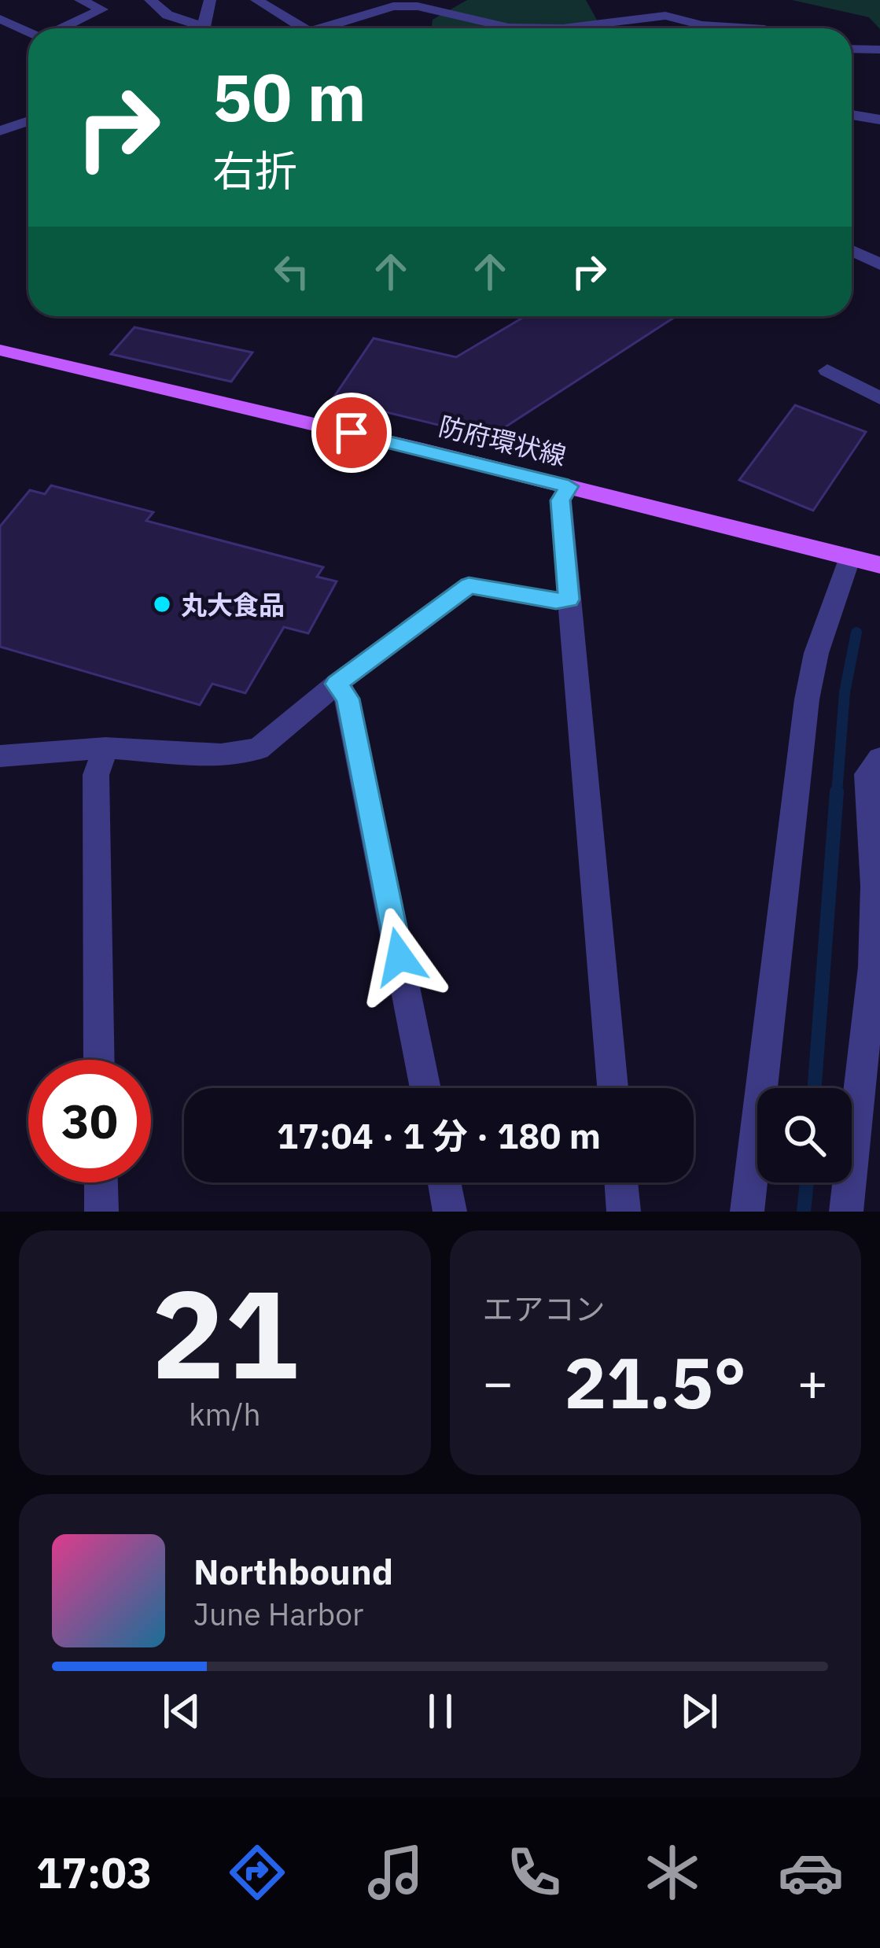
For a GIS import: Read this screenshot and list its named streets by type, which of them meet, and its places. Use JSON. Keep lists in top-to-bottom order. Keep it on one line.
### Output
{"streets":{"main road":["防府環状線"]},"places":["丸大食品"],"page":{"turn":["50 m","右折"],"limit":"30","trip":"17:04 · 1 分 · 180 m","tile":[["21","km/h"],"エアコン"],"heat":["−","21.5°","+"],"song":["Northbound","June Harbor"],"tabs":"17:03"}}
